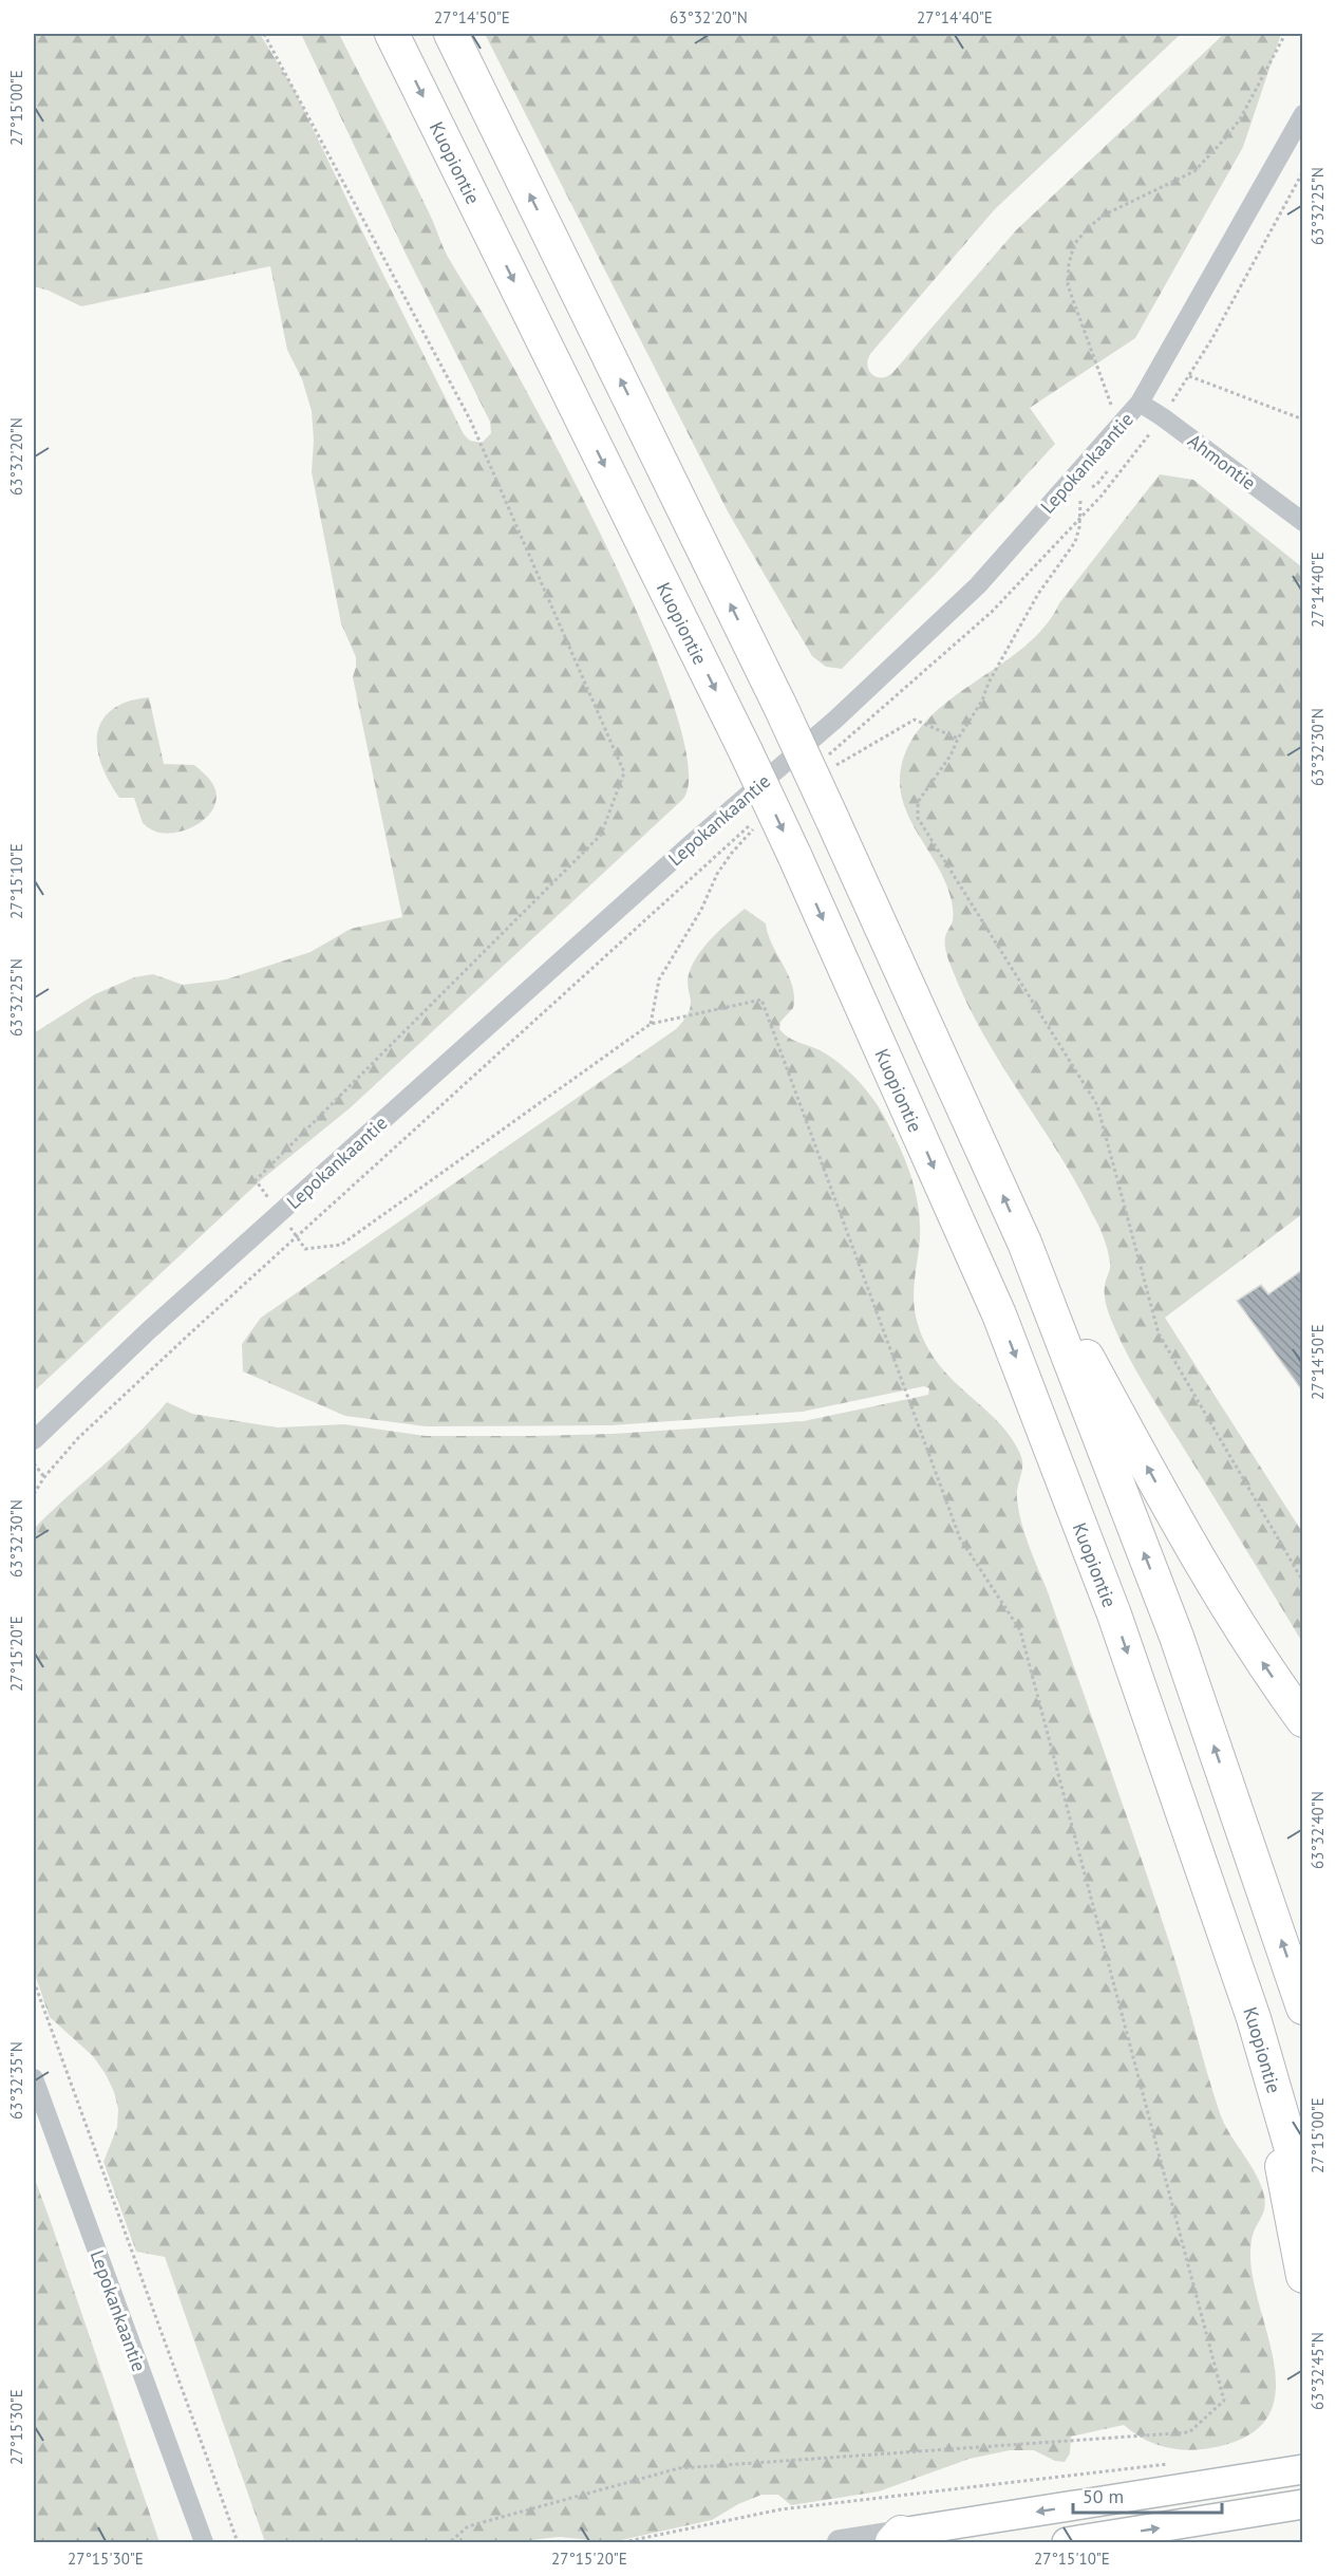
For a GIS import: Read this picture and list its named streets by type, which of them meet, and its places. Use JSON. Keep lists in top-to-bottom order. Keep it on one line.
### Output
{"streets":{"highway":["Kuopiontie"],"street":["Ahmontie","Lepokankaantie"]},"crossings":[["Ahmontie","Lepokankaantie"]],"scale_bar":"50 m","coordinates":["27°14'50\"E","63°32'20\"N","27°14'40\"E","27°15'00\"E","63°32'25\"N","63°32'30\"N","27°15'10\"E","27°15'20\"E","63°32'40\"N","63°32'35\"N","63°32'45\"N","27°15'30\"E"]}
